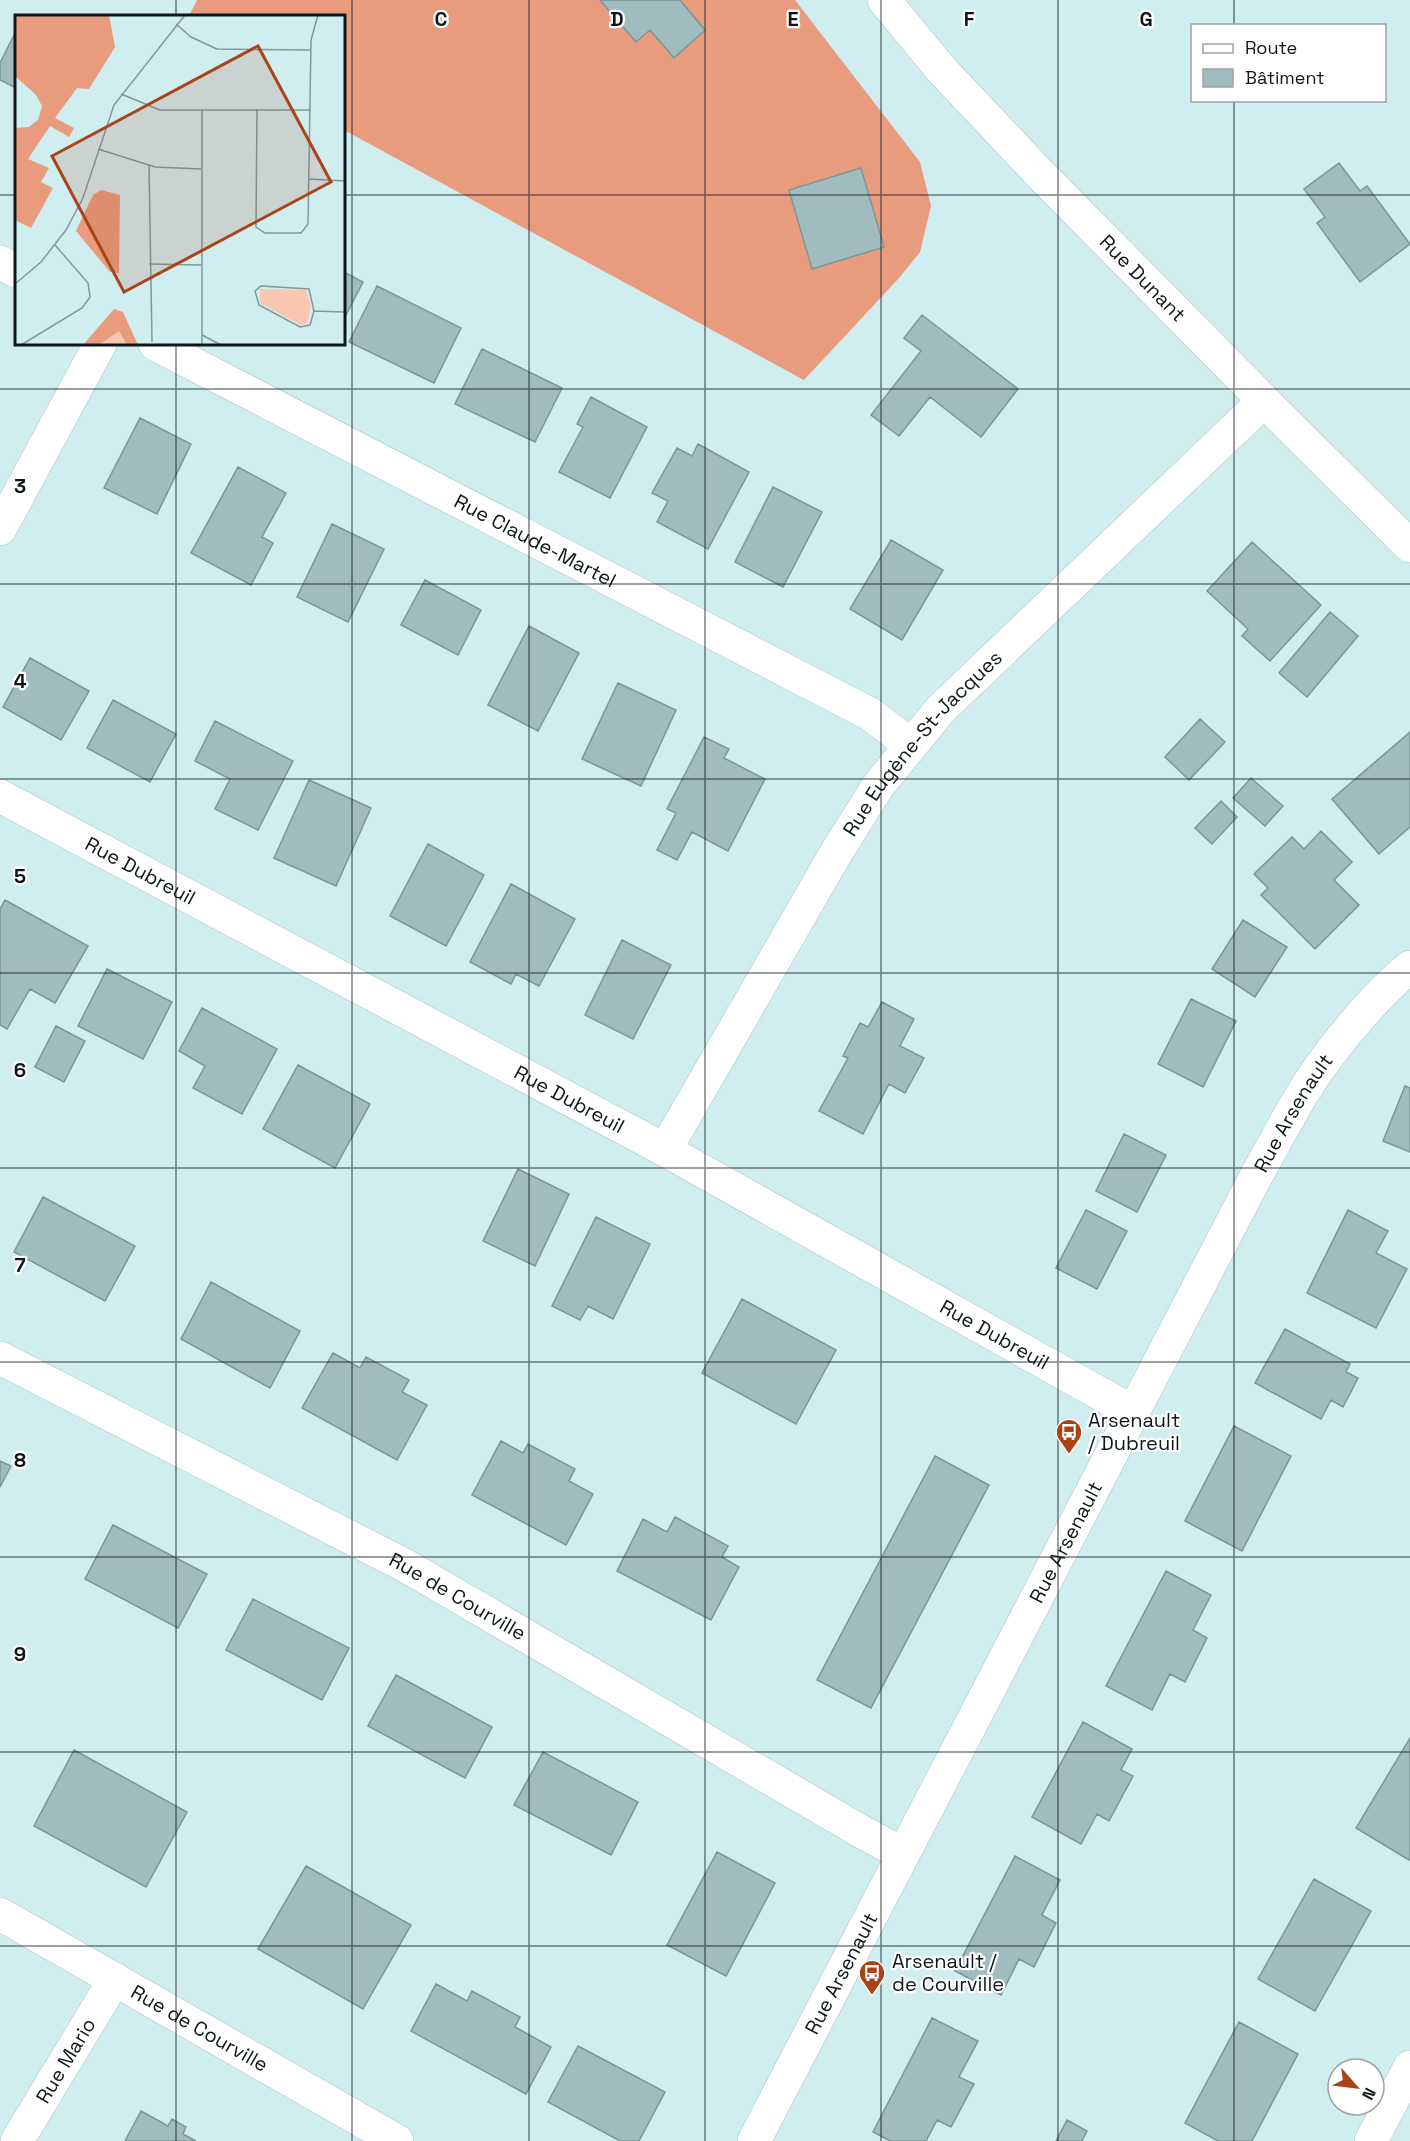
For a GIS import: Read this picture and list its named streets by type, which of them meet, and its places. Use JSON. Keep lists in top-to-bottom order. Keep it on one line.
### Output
{"streets":{"street":["Rue Dunant","Rue Claude-Martel","Rue Eugène-St-Jacques","Rue Dubreuil","Rue Arsenault","Rue de Courville","Rue Mario"]},"crossings":[["Rue Dunant","Rue Eugène-St-Jacques"],["Rue Claude-Martel","Rue Eugène-St-Jacques"],["Rue Eugène-St-Jacques","Rue Dubreuil"],["Rue Dubreuil","Rue Arsenault"],["Rue Arsenault","Rue de Courville"],["Rue de Courville","Rue Mario"]],"places":{"bus stop":["Arsenault / Dubreuil","Arsenault / de Courville"]},"legend":["Route","Bâtiment"],"north":"bottom right","grid":{"columns":["C","D","E","F","G"],"rows":["3","4","5","6","7","8","9"]}}
